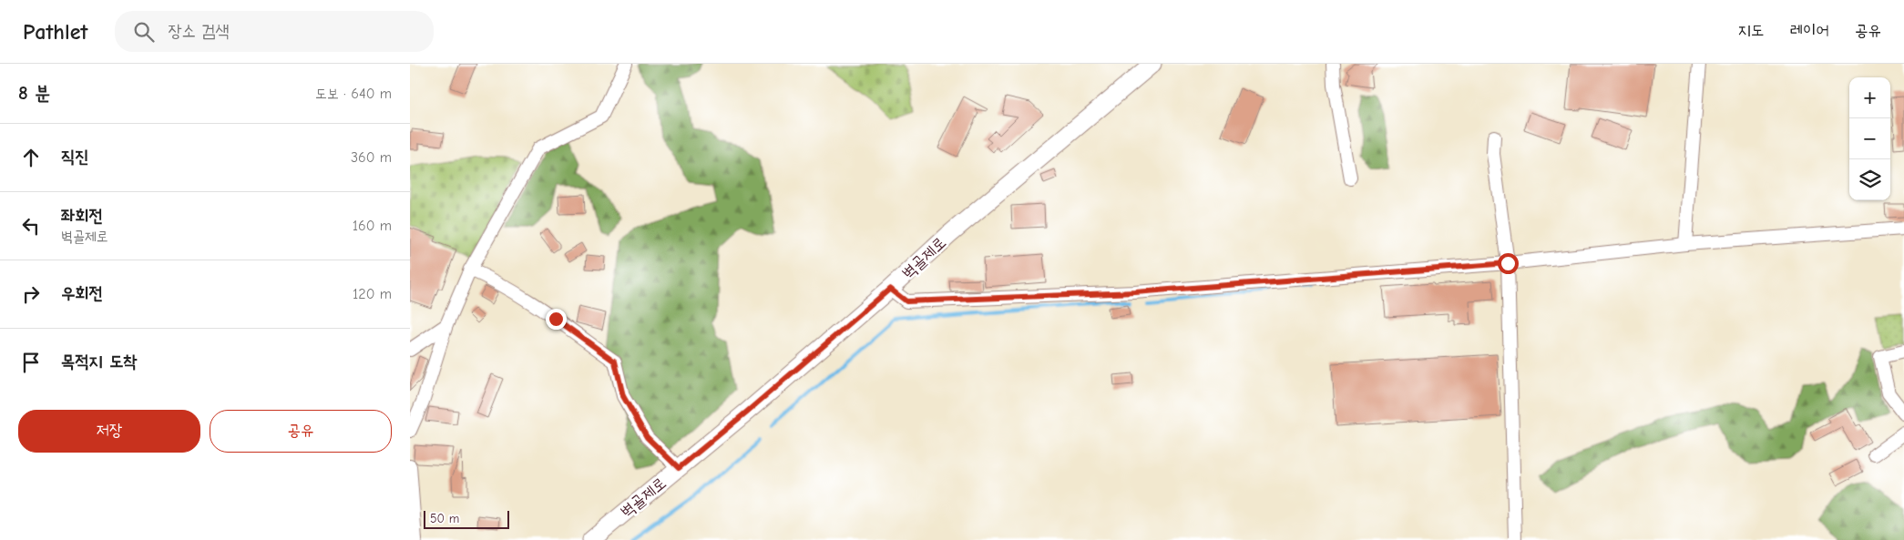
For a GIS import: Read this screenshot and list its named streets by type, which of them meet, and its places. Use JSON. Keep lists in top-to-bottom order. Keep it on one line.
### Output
{"streets":{"street":["벽골제로"]},"scale_bar":"50 m","page":{"header":"Pathlet","search":"장소 검색","nav":["지도","레이어","공유"],"heading":["8 분","도보 · 640 m"],"map_buttons":["+","−"],"list":[["직진","360 m"],["좌회전","벽골제로","160 m"],["우회전","120 m"],"목적지 도착"],"buttons":["저장","공유"],"scale":"50 m"}}
